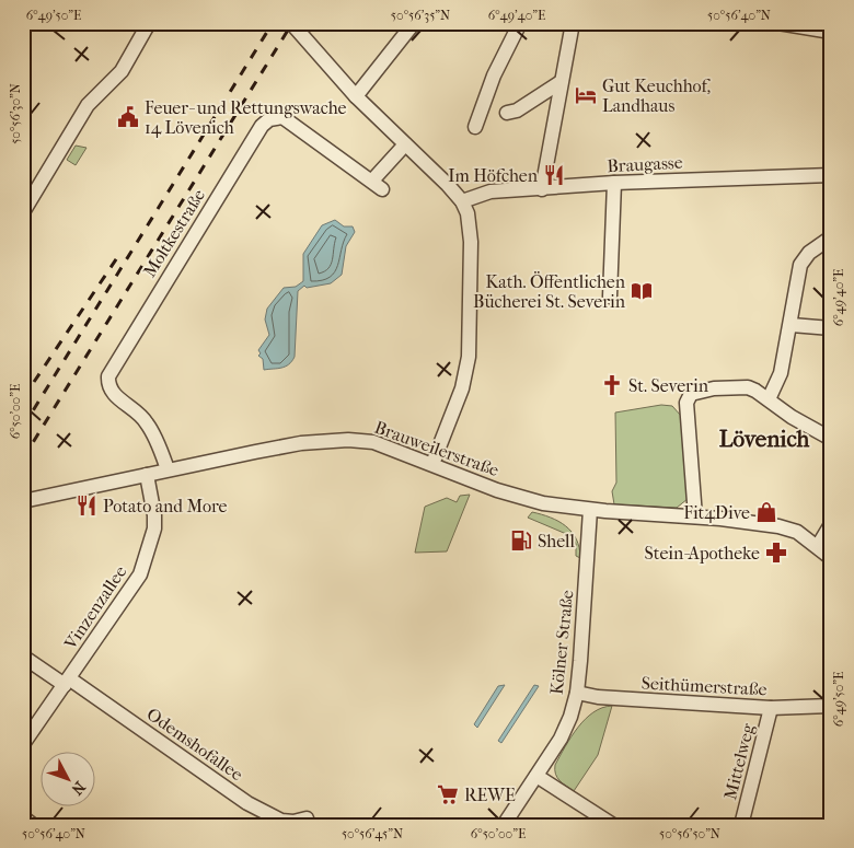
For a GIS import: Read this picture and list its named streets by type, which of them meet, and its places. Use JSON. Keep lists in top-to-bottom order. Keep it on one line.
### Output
{"streets":{"street":["Braugasse","Moltkestraße","Brauweilerstraße","Vinzenzallee","Kölner Straße","Seithümerstraße","Odemshofallee","Mittelweg"]},"crossings":[["Moltkestraße","Brauweilerstraße"],["Brauweilerstraße","Vinzenzallee"],["Brauweilerstraße","Kölner Straße"],["Vinzenzallee","Odemshofallee"],["Kölner Straße","Seithümerstraße"],["Seithümerstraße","Mittelweg"]],"districts":["Lövenich"],"places":{"hotel":["Gut Keuchhof, Landhaus"],"public building":["Feuer- und Rettungswache 14 Lövenich"],"restaurant":["Im Höfchen","Potato and More"],"library":["Kath. Öffentlichen Bücherei St. Severin"],"church":["St. Severin"],"shop":["Fit4Dive"],"fuel station":["Shell"],"pharmacy":["Stein-Apotheke"],"supermarket":["REWE"]},"north":"bottom right","coordinates":["6°49'50\"E","50°56'35\"N","6°49'40\"E","50°56'40\"N","50°56'30\"N","6°50'00\"E","50°56'45\"N","50°56'50\"N"]}
